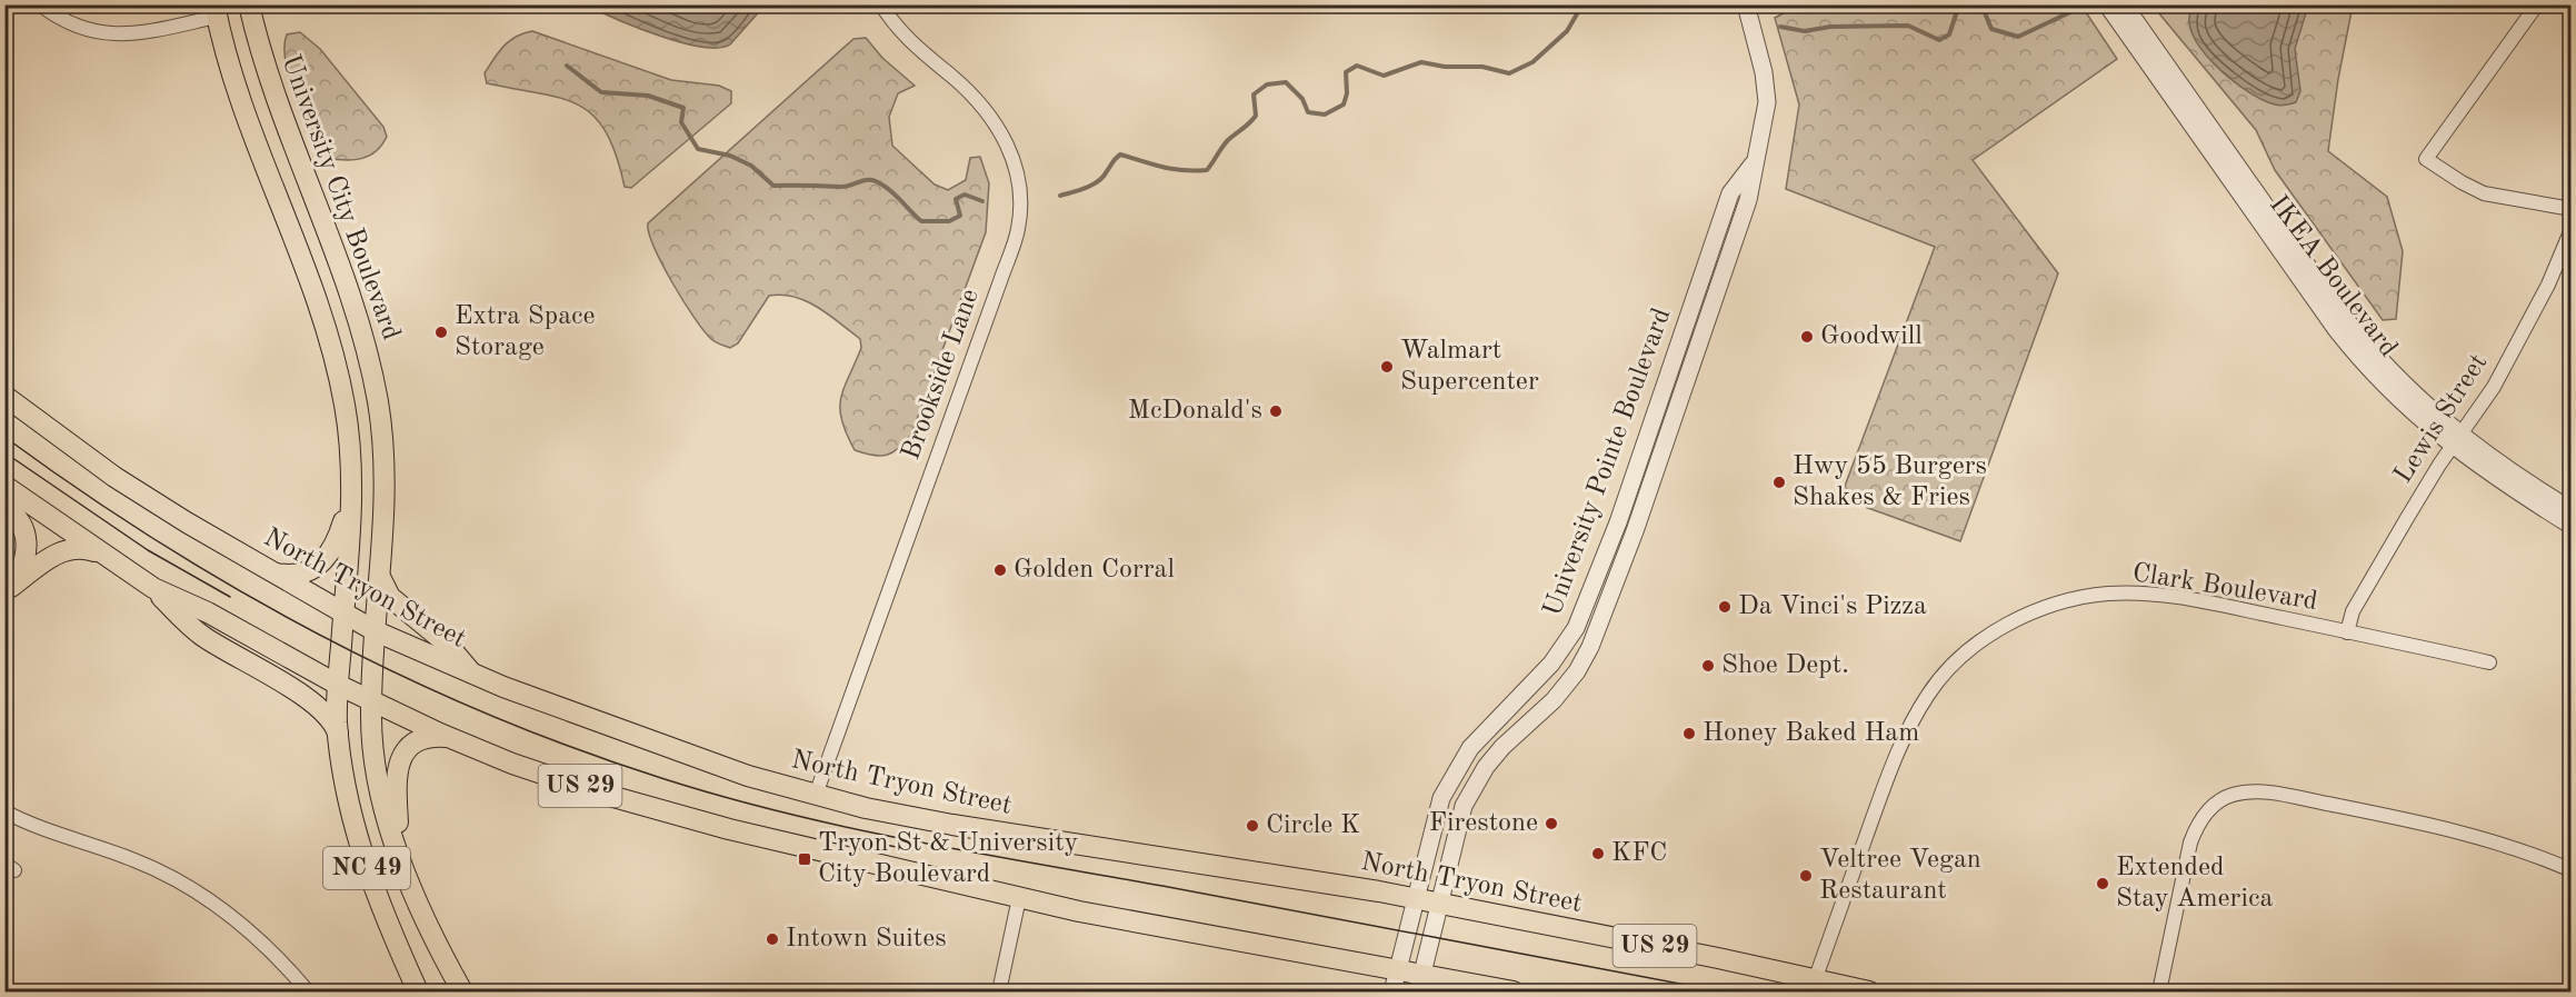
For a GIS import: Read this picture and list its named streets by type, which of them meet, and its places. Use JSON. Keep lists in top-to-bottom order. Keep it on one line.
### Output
{"streets":{"main road":["University City Boulevard","North Tryon Street","US 29","NC 49"],"street":["IKEA Boulevard","Brookside Lane","Lewis Street","University Pointe Boulevard","Clark Boulevard"]},"crossings":[["University City Boulevard","North Tryon Street"],["University City Boulevard","US 29"],["IKEA Boulevard","Lewis Street"],["Brookside Lane","North Tryon Street"],["Lewis Street","Clark Boulevard"],["University Pointe Boulevard","North Tryon Street"],["University Pointe Boulevard","US 29"],["Clark Boulevard","North Tryon Street"]],"places":{"other":["Extra Space Storage","Goodwill","Walmart Supercenter","McDonald's","Hwy 55 Burgers Shakes & Fries","Golden Corral","Da Vinci's Pizza","Shoe Dept.","Honey Baked Ham","Firestone","Circle K","KFC","Veltree Vegan Restaurant","Extended Stay America","Intown Suites"],"transit":["Tryon St & University City Boulevard"]}}
